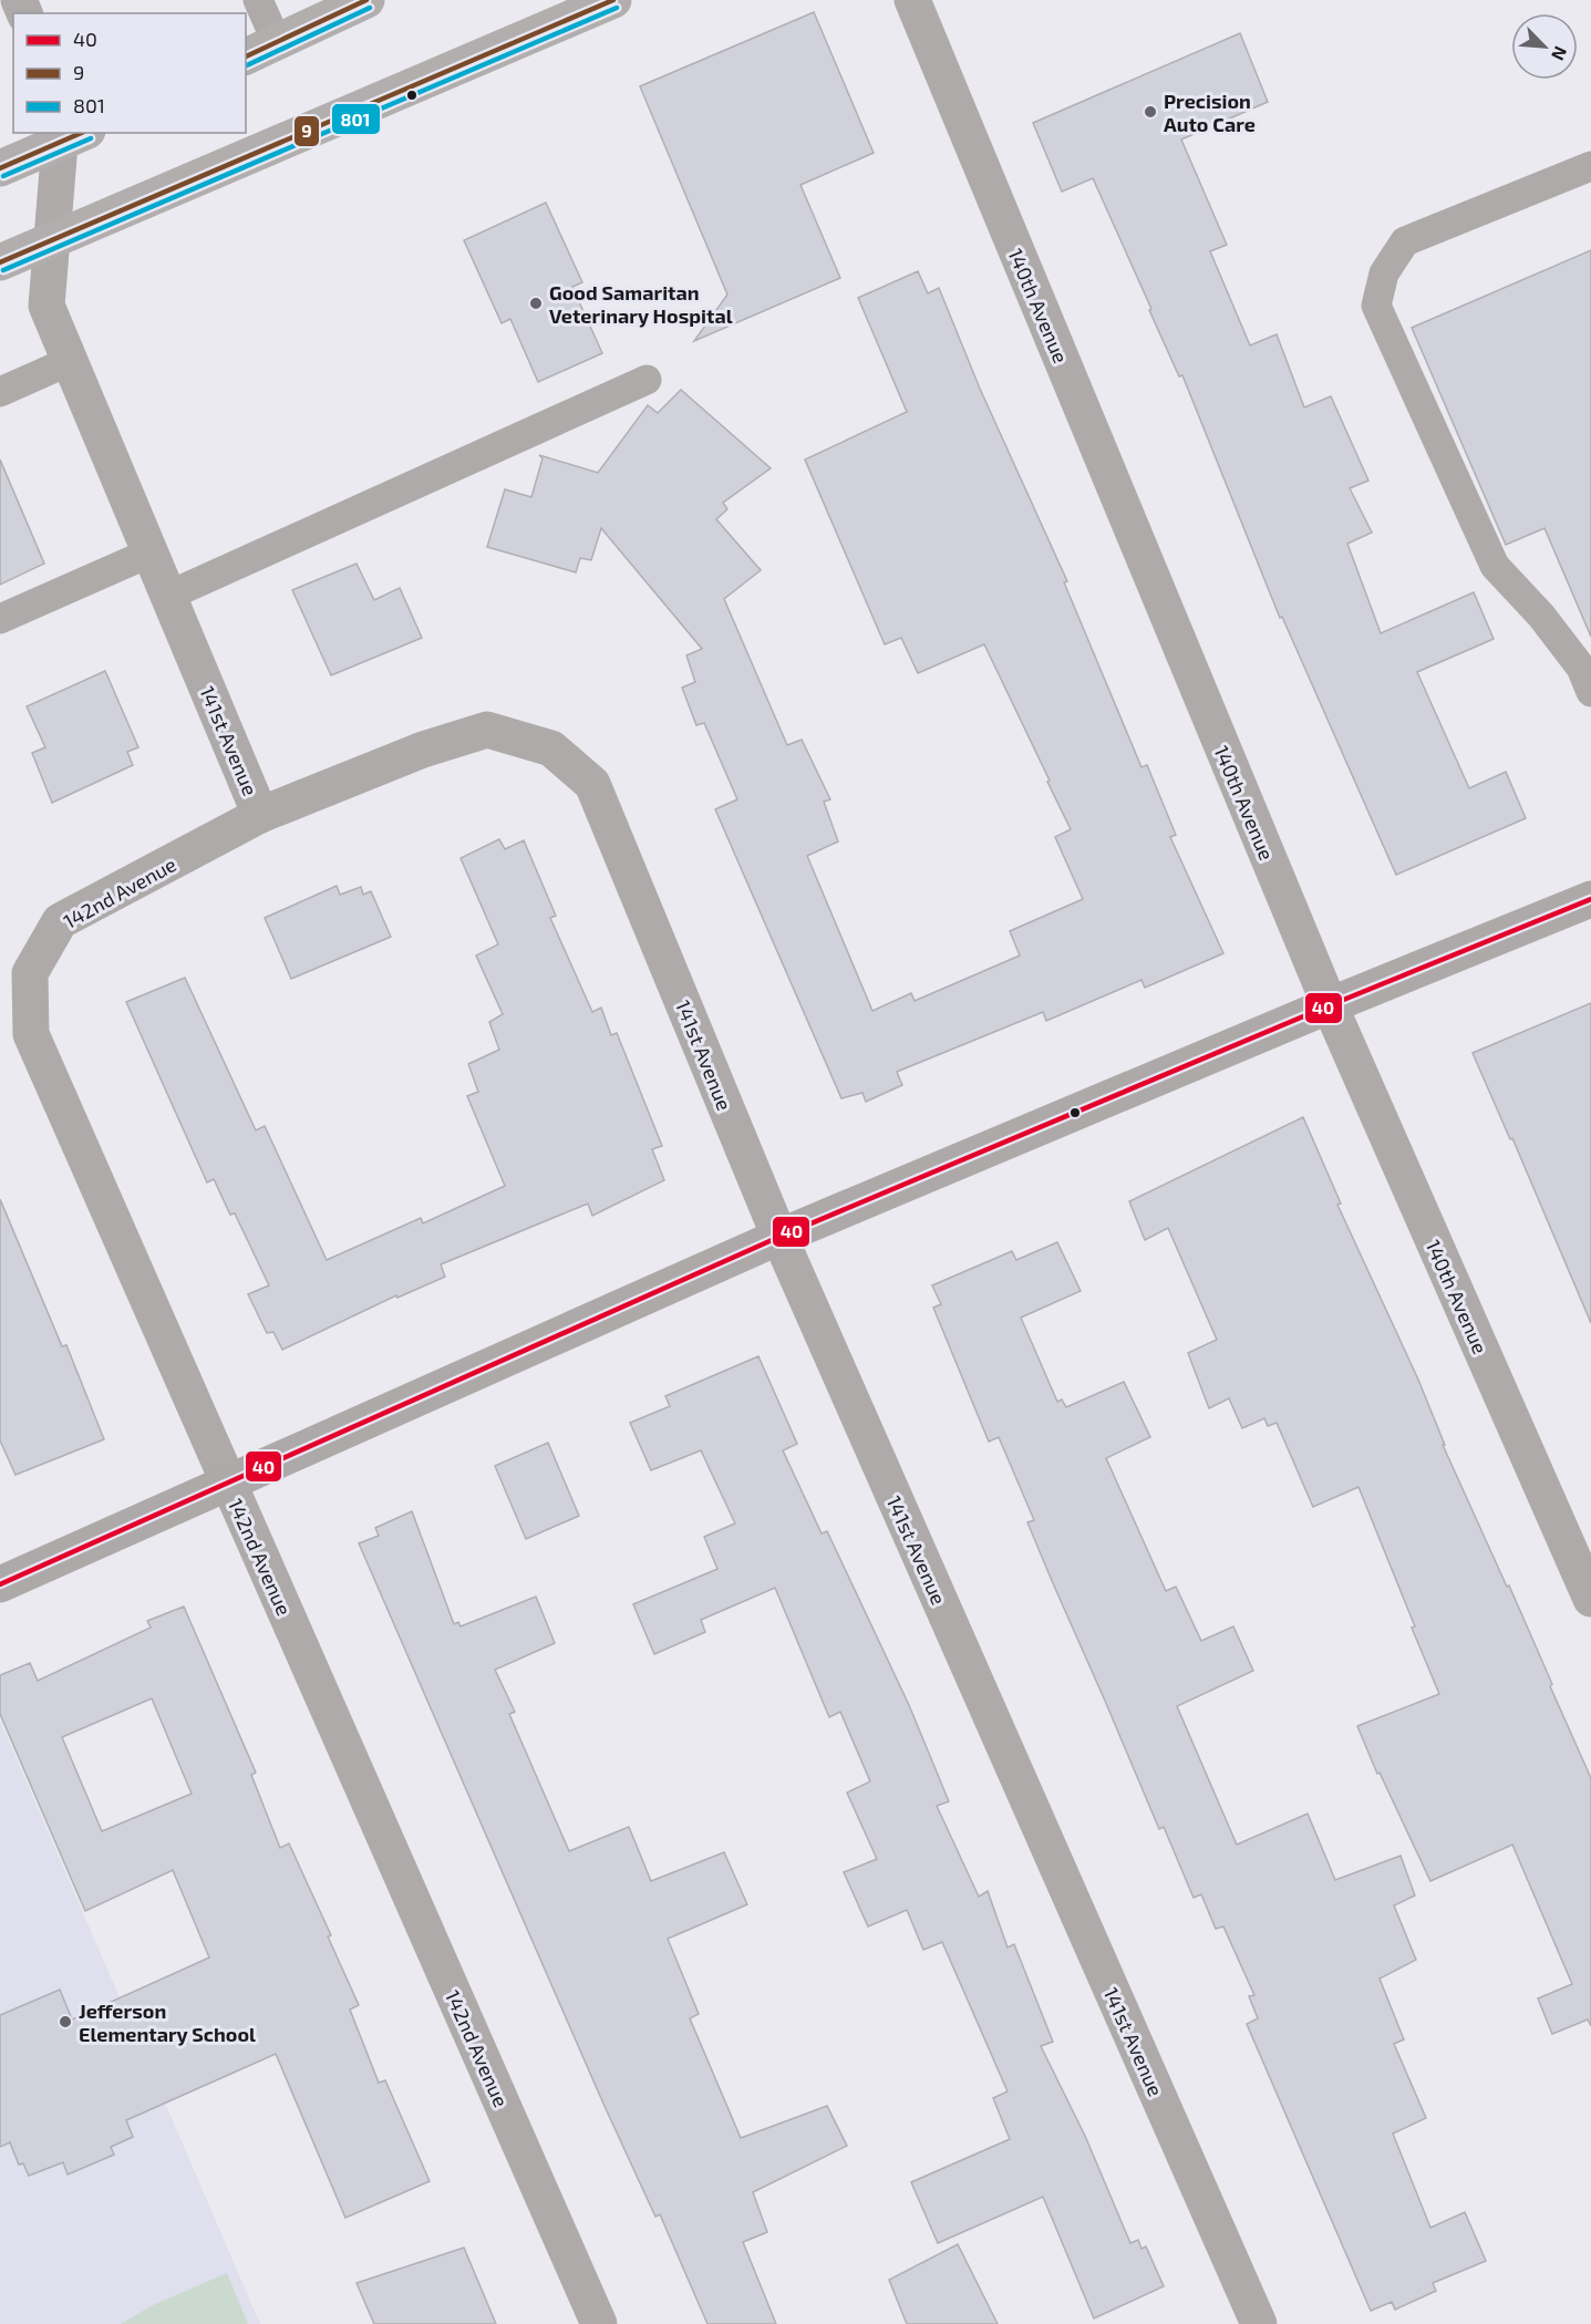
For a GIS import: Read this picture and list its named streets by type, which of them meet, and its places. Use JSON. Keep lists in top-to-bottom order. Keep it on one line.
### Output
{"streets":{"street":["140th Avenue","141st Avenue","142nd Avenue"]},"crossings":[["141st Avenue","142nd Avenue"]],"places":["Precision Auto Care","Good Samaritan Veterinary Hospital","Jefferson Elementary School"],"lines":["transit line 9","transit line 801","transit line 40"],"legend":["40","9","801"],"north":"bottom right"}
